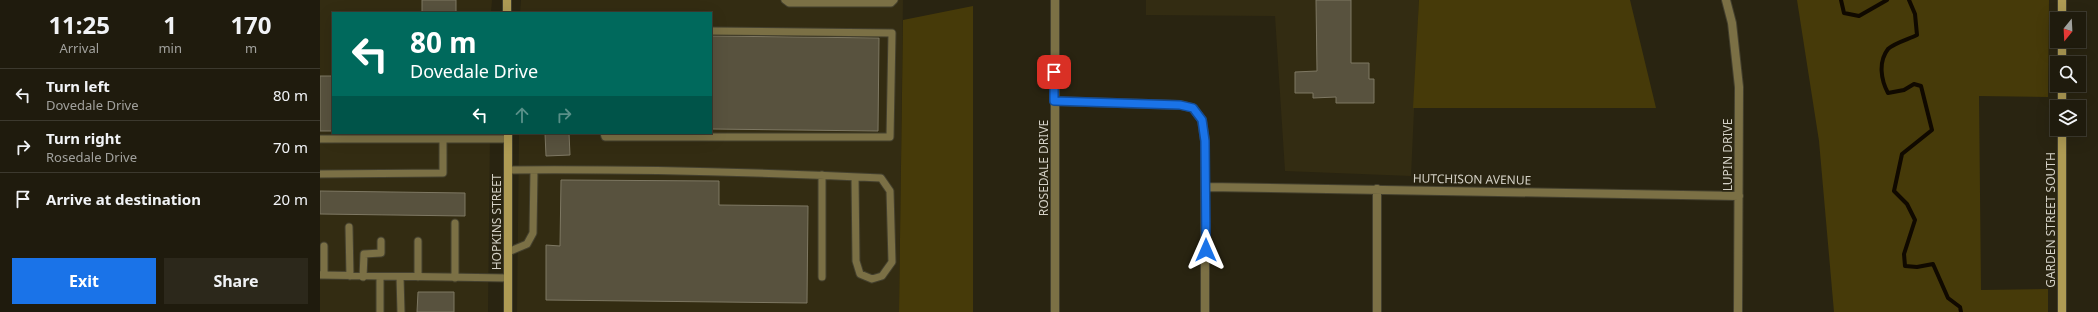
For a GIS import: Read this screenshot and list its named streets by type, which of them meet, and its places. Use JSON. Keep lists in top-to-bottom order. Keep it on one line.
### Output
{"streets":{"street":["LUPIN DRIVE","ROSEDALE DRIVE","HUTCHISON AVENUE","GARDEN STREET SOUTH","HOPKINS STREET"]},"crossings":[["LUPIN DRIVE","HUTCHISON AVENUE"]],"north":"bottom","page":{"eta":["11:25","Arrival","1","min","170","m"],"turn":["80 m","Dovedale Drive"],"list":[{"name":"Turn left","note":"Dovedale Drive","value":"80 m"},{"name":"Turn right","note":"Rosedale Drive","value":"70 m"},{"name":"Arrive at destination","value":"20 m"}],"buttons":["Exit","Share"]}}
